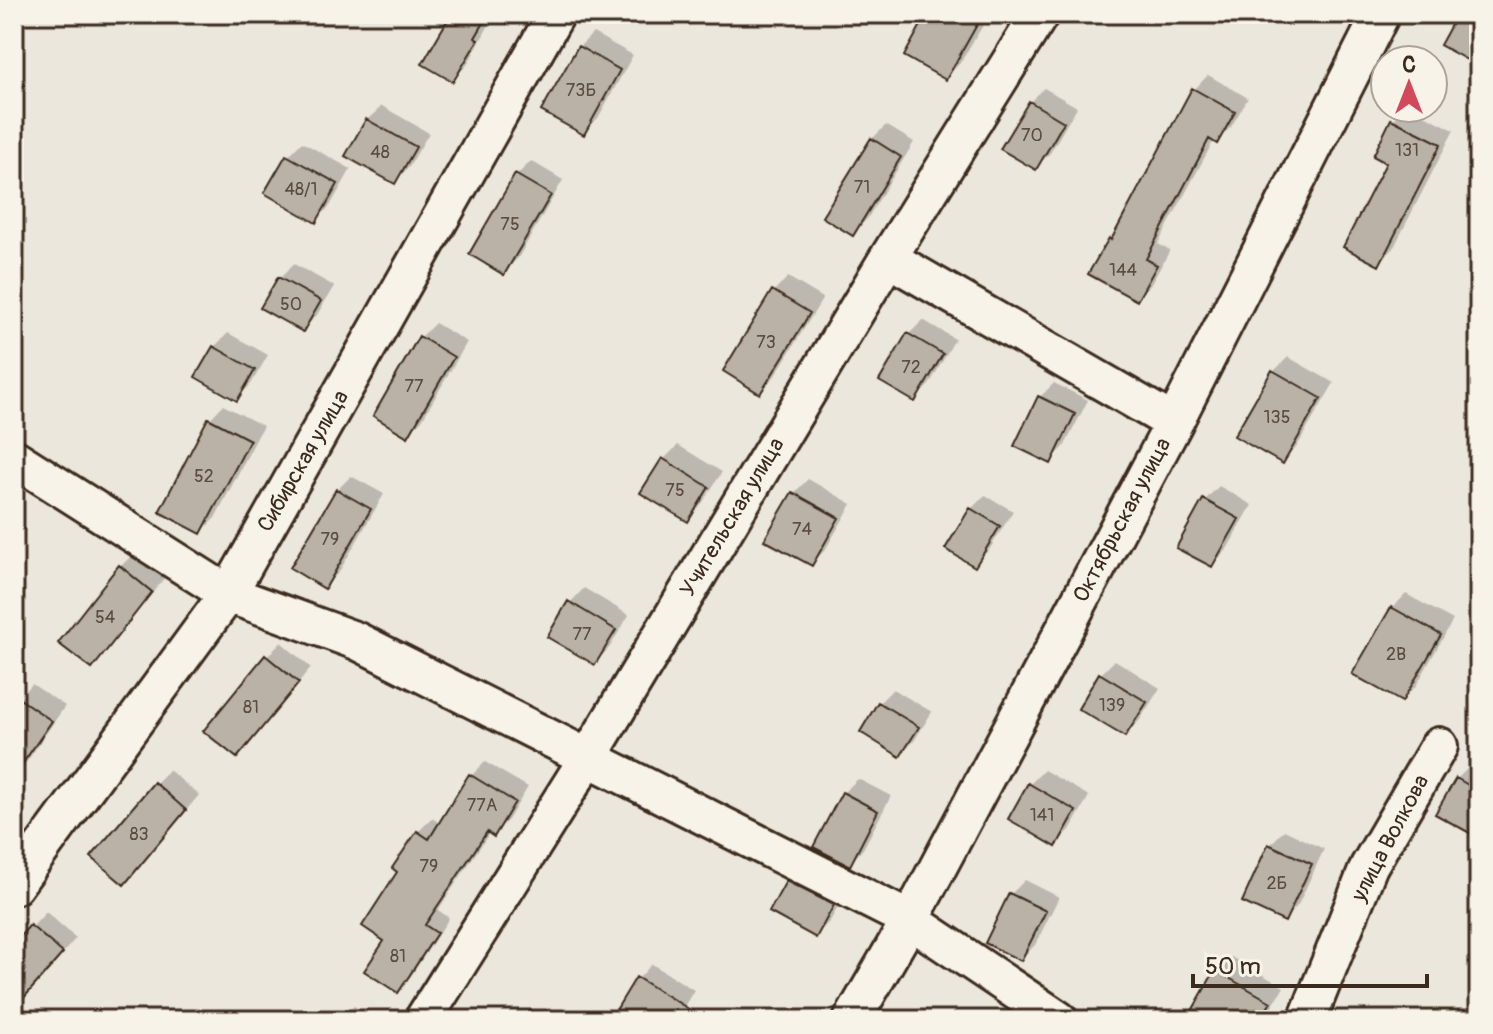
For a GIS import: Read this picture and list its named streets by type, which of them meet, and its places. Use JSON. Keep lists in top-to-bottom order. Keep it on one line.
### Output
{"streets":{"street":["Сибирская улица","Учительская улица","Октябрьская улица","улица Волкова"]},"house_numbers":["73Б","70","131","48","71","48/1","75","144","50","73","72","77","135","52","75","74","79","54","77","2В","139","81","77А","141","83","79","2Б","81"],"scale_bar":"50 m","north":"top"}
